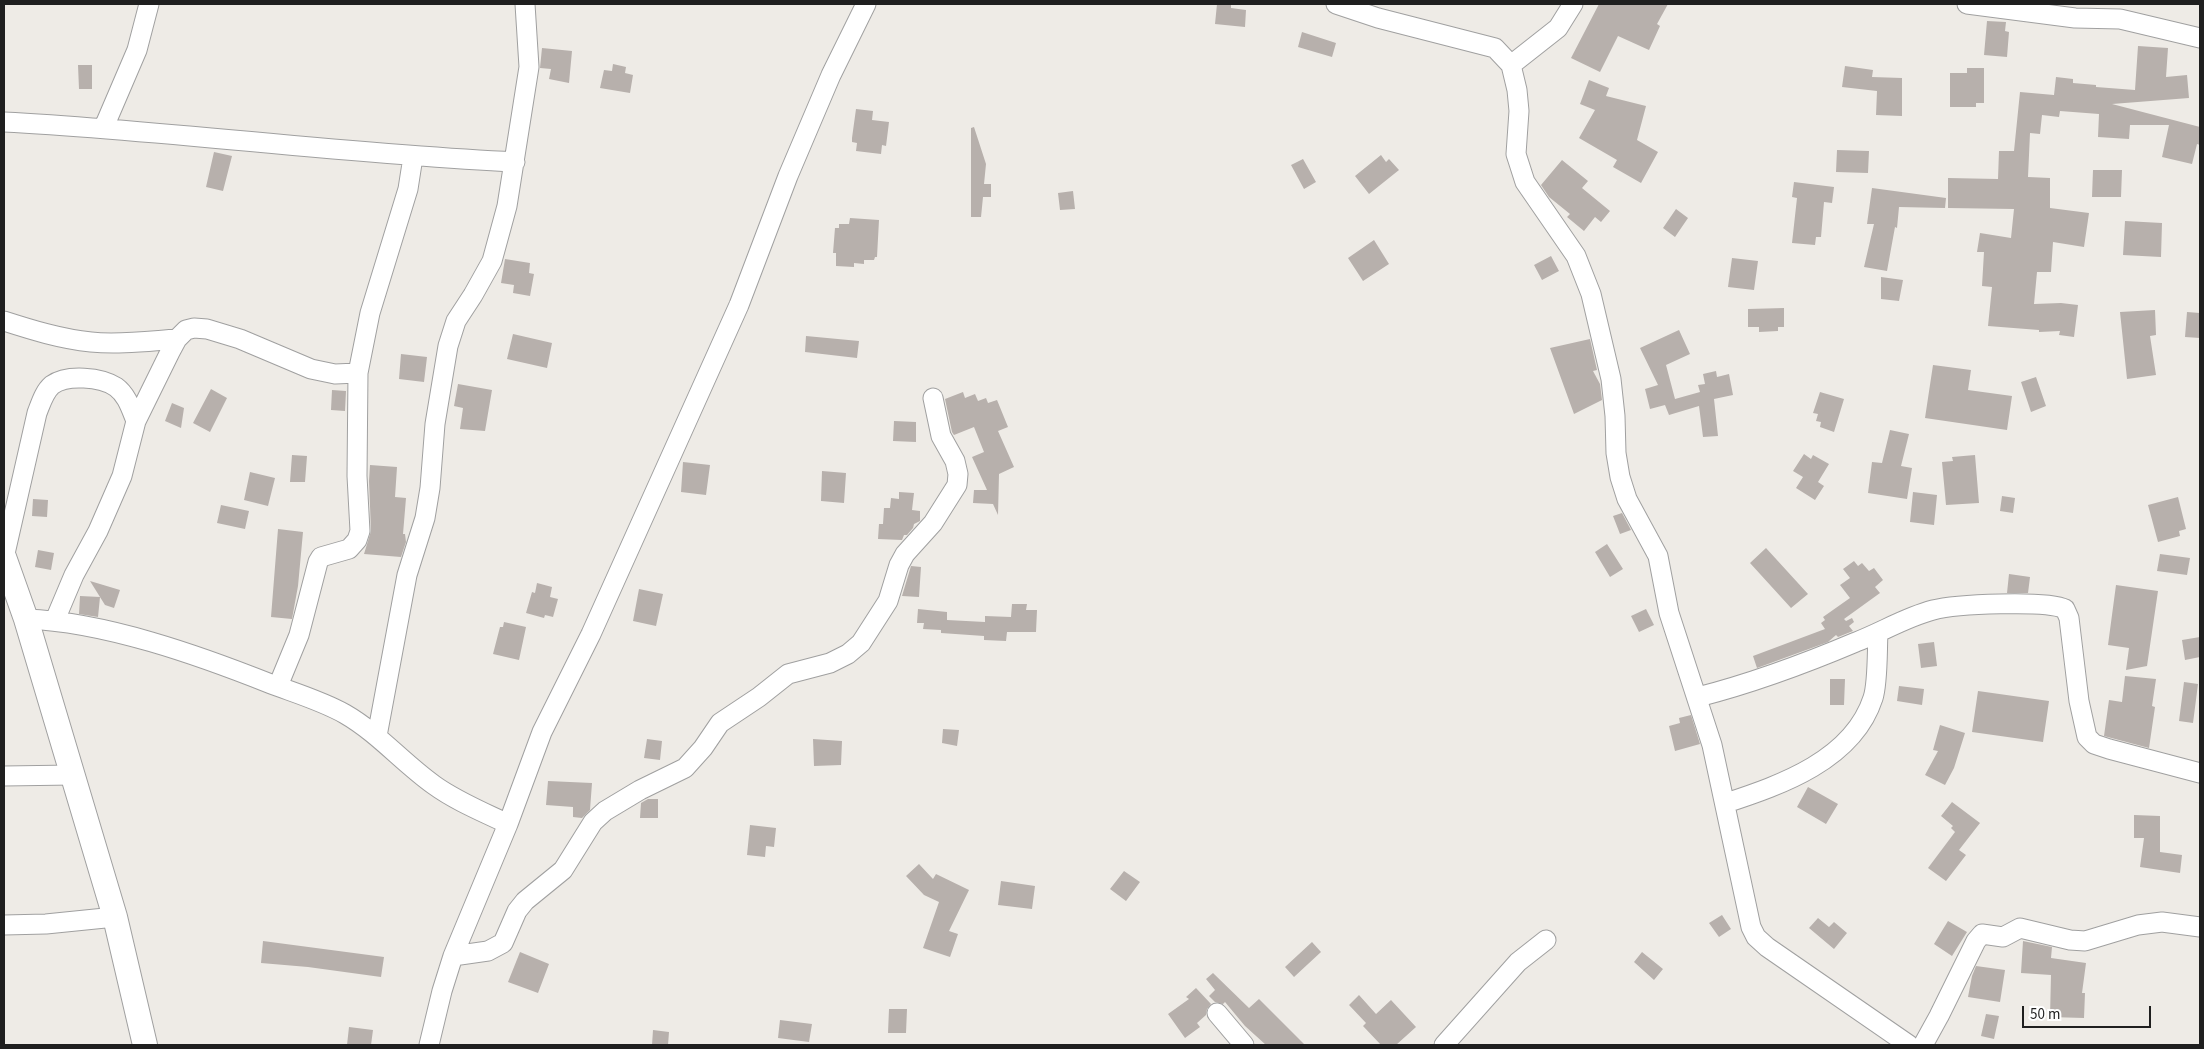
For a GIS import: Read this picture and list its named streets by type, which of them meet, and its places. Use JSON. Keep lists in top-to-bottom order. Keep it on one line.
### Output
{"scale_bar":"50 m"}
